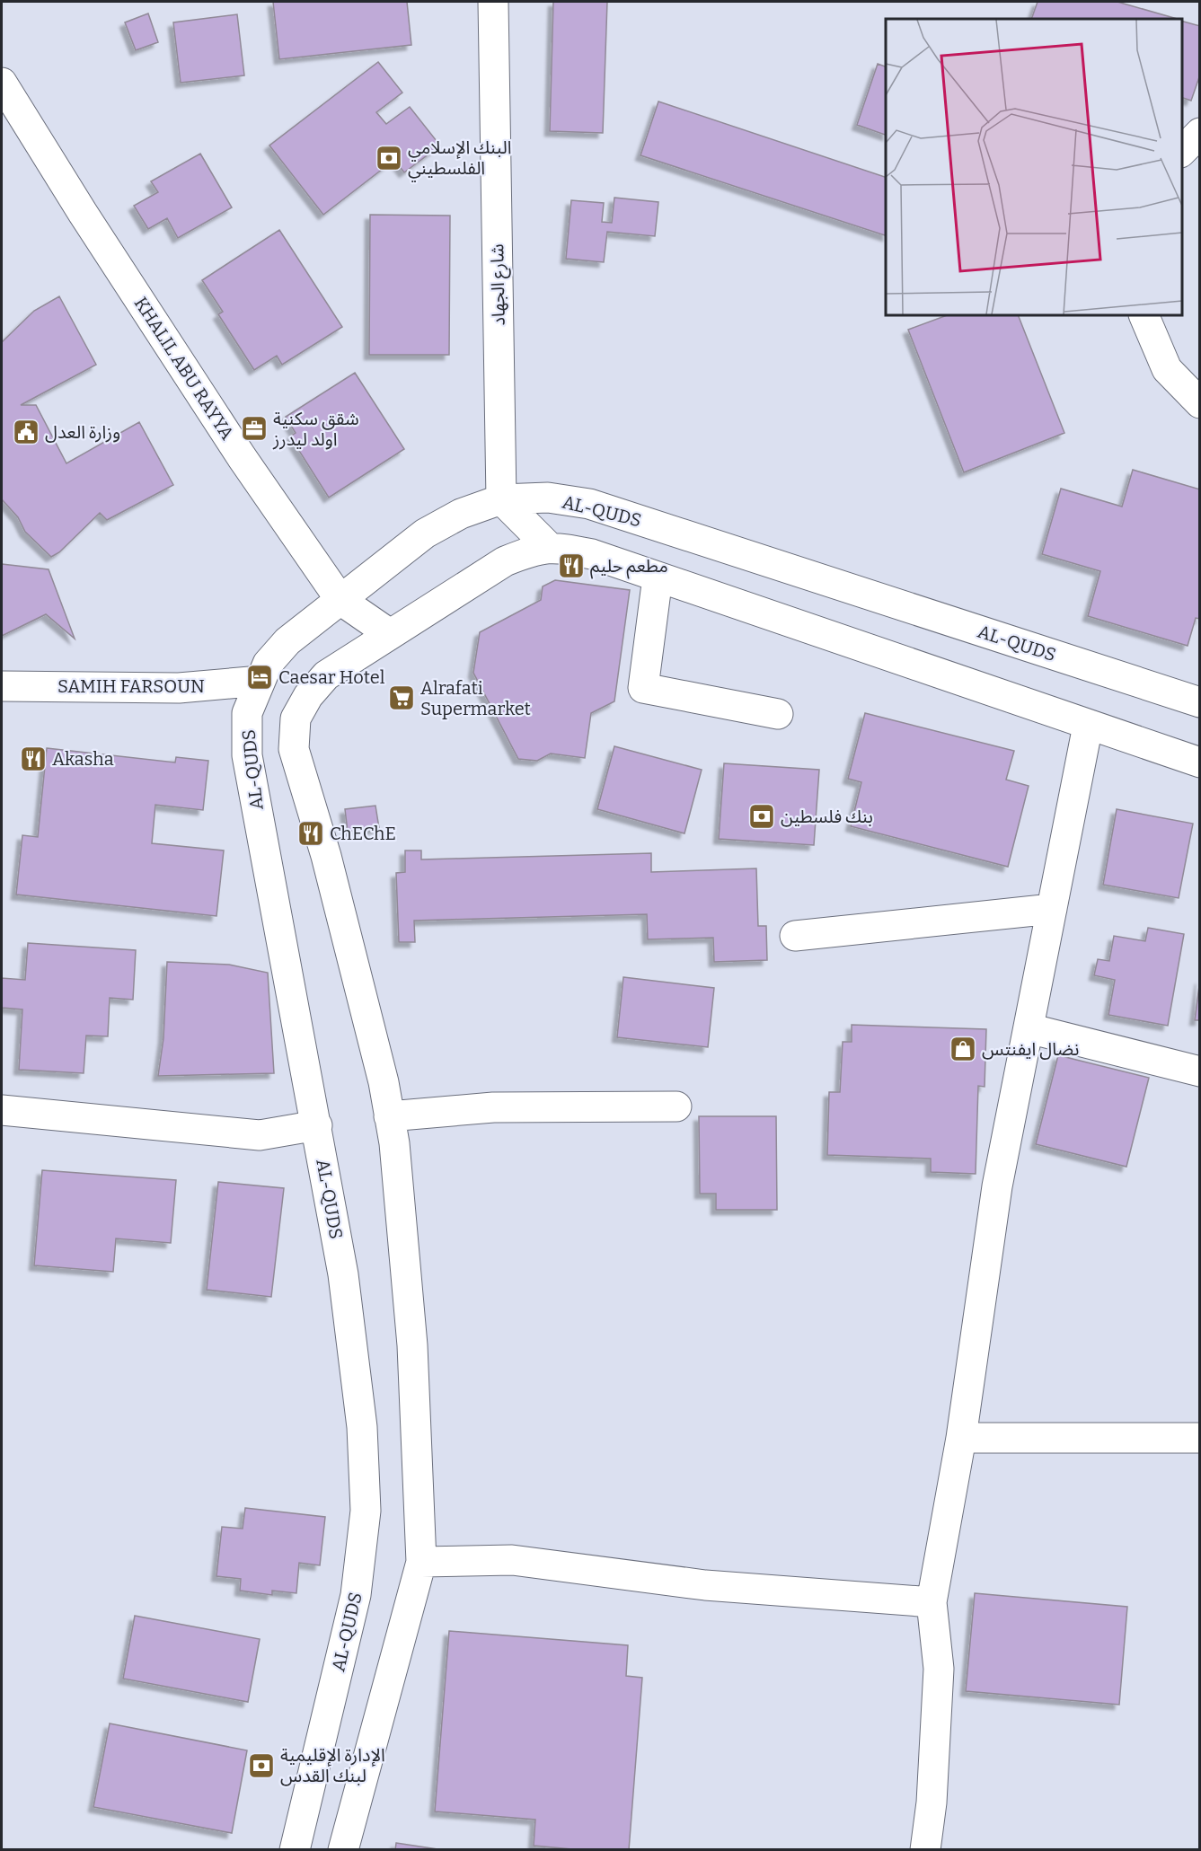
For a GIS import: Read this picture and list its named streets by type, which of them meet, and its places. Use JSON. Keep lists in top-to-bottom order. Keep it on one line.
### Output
{"streets":{"street":["شارع الجهاد","KHALIL ABU RAYYA","AL-QUDS","SAMIH FARSOUN"]},"crossings":[["شارع الجهاد","AL-QUDS"],["KHALIL ABU RAYYA","AL-QUDS"],["AL-QUDS","SAMIH FARSOUN"]],"places":{"bank":["البنك الإسلامي الفلسطيني","بنك فلسطين","الإدارة الإقليمية لبنك القدس"],"office":["شقق سكنية اولد ليدرز"],"public building":["وزارة العدل"],"restaurant":["مطعم حليم","Akasha","ChEChE"],"hotel":["Caesar Hotel"],"supermarket":["Alrafati Supermarket"],"shop":["نضال ايفنتس"]}}
